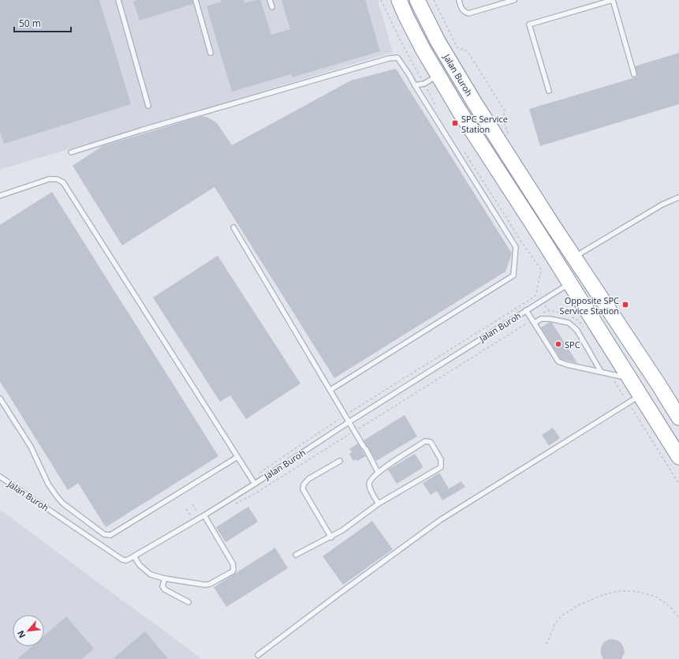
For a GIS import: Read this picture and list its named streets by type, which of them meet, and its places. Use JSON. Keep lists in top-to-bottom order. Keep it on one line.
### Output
{"streets":{"highway":["Jalan Buroh"]},"places":{"transit":["SPC Service Station","Opposite SPC Service Station"],"other":["SPC"]},"scale_bar":"50 m","north":"bottom left"}
